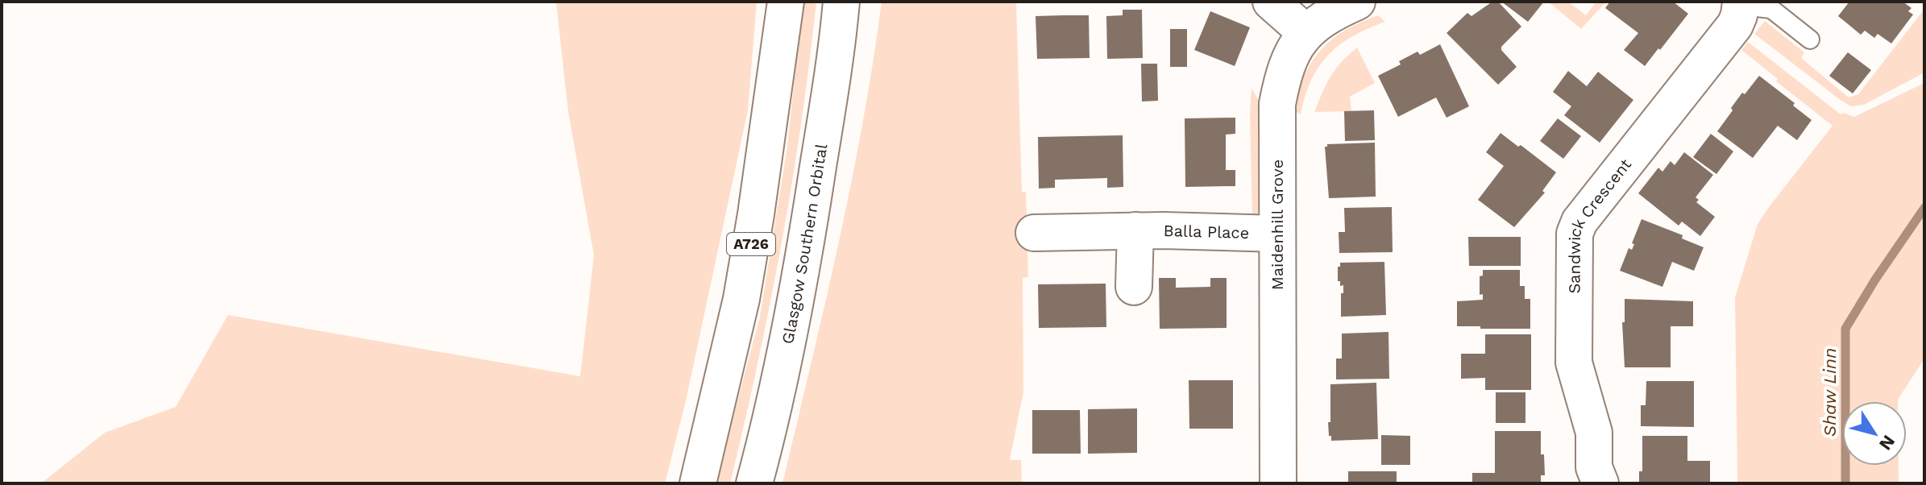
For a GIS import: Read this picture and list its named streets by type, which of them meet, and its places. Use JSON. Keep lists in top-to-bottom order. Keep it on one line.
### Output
{"streets":{"main road":["Maidenhill Grove","Sandwick Crescent","Balla Place","Glasgow Southern Orbital","A726"]},"crossings":[["Maidenhill Grove","Balla Place"]],"water":["Shaw Linn"],"north":"bottom right"}
